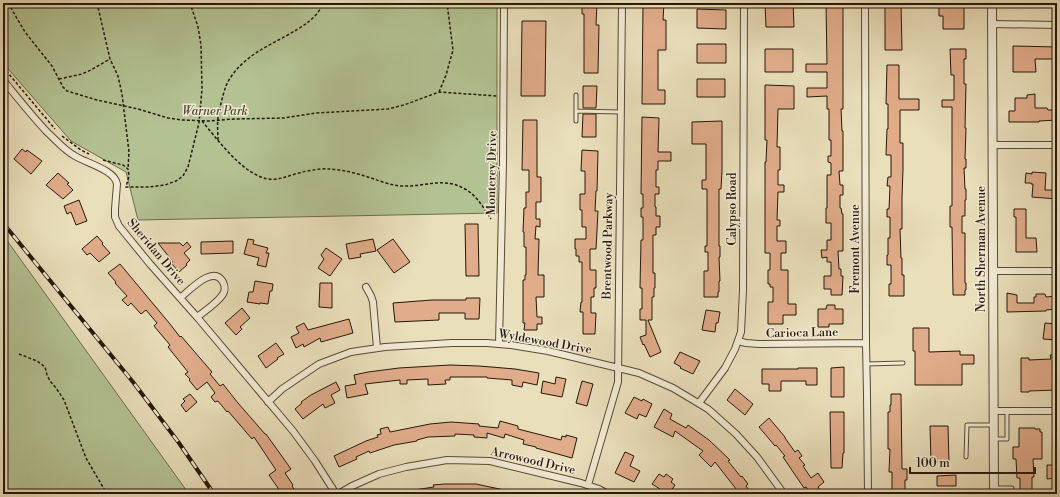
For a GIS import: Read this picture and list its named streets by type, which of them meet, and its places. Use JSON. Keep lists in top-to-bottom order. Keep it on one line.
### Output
{"streets":{"street":["Monterey Drive","Calypso Road","Brentwood Parkway","Fremont Avenue","North Sherman Avenue","Sheridan Drive","Carioca Lane","Wyldewood Drive","Arrowood Drive"]},"crossings":[["Monterey Drive","Wyldewood Drive"],["Calypso Road","Carioca Lane"],["Calypso Road","Wyldewood Drive"],["Brentwood Parkway","Wyldewood Drive"],["Brentwood Parkway","Arrowood Drive"],["Fremont Avenue","Carioca Lane"],["Sheridan Drive","Wyldewood Drive"],["Sheridan Drive","Arrowood Drive"]],"parks":["Warner Park"],"scale_bar":"100 m"}
